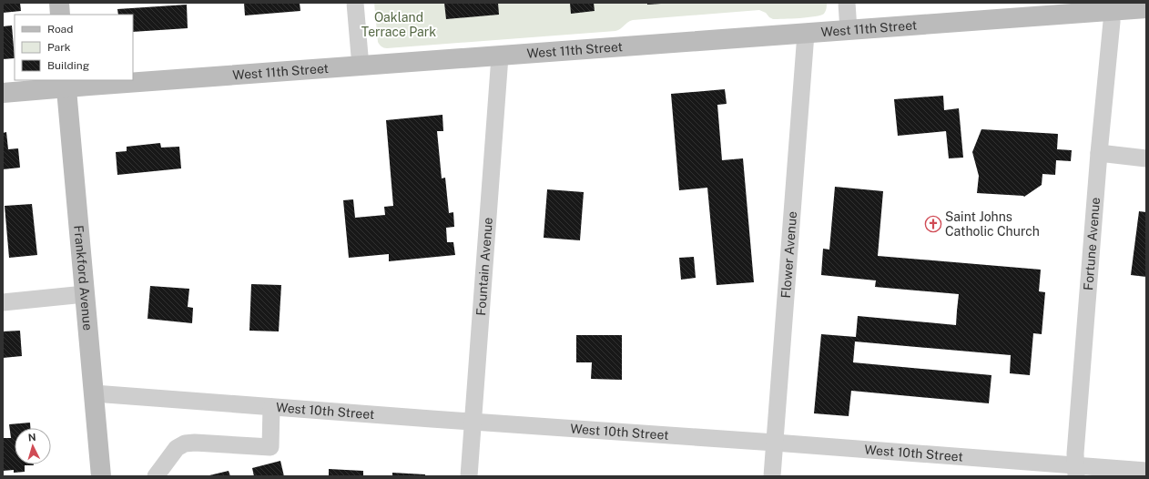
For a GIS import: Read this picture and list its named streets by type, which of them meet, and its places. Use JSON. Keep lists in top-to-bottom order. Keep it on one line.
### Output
{"streets":{"main road":["West 11th Street","Frankford Avenue"],"street":["Fortune Avenue","Flower Avenue","Fountain Avenue","West 10th Street"]},"crossings":[["West 11th Street","Fortune Avenue"],["West 11th Street","Flower Avenue"],["West 11th Street","Fountain Avenue"],["West 11th Street","Frankford Avenue"],["Fortune Avenue","West 10th Street"],["Flower Avenue","West 10th Street"],["Fountain Avenue","West 10th Street"],["Frankford Avenue","West 10th Street"]],"parks":["Oakland Terrace Park"],"places":{"church":["Saint Johns Catholic Church"]},"legend":["Road","Park","Building"],"north":"top"}
